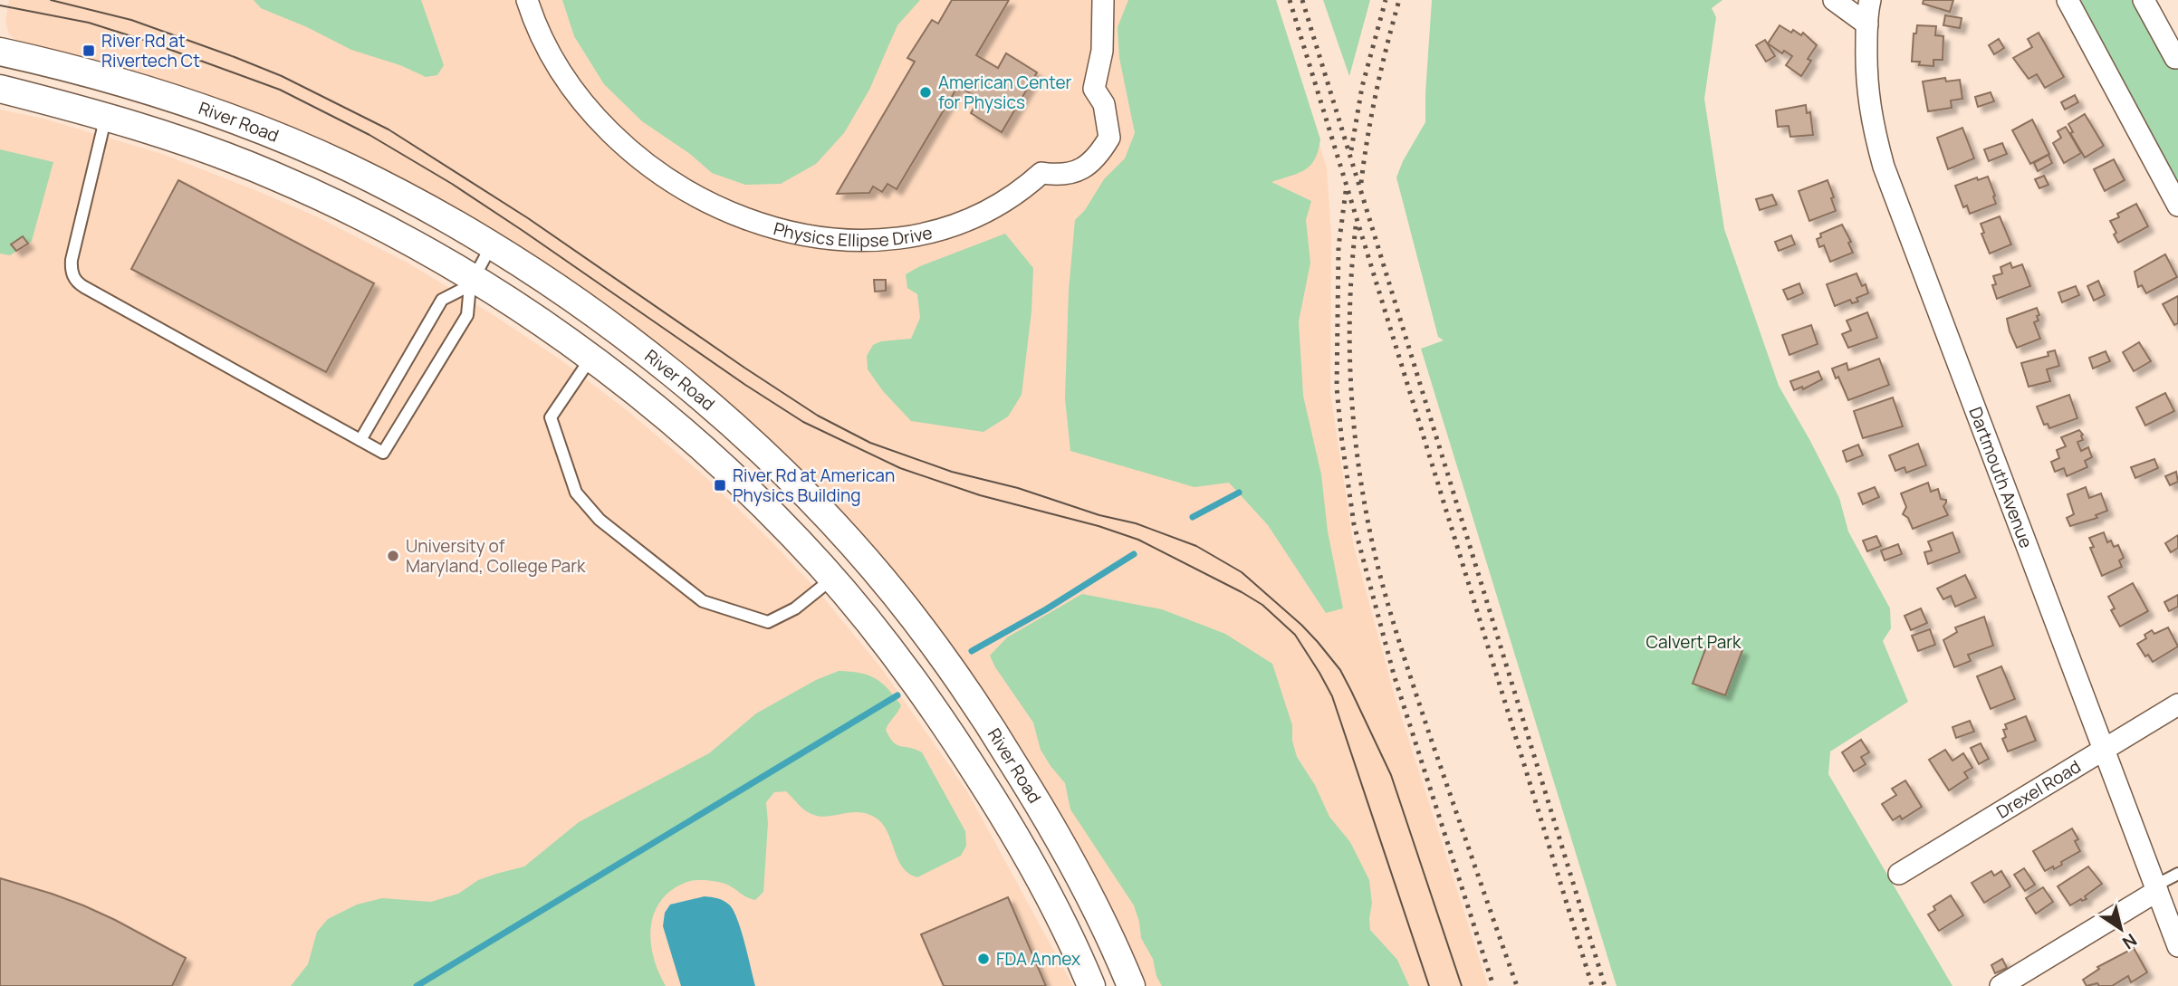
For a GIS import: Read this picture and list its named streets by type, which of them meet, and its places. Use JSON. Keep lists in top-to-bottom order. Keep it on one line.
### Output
{"streets":{"street":["River Road","Physics Ellipse Drive","Dartmouth Avenue","Drexel Road"]},"crossings":[["Dartmouth Avenue","Drexel Road"]],"parks":["Calvert Park"],"places":{"transit":["River Rd at Rivertech Ct","River Rd at American Physics Building"],"other":["American Center for Physics","University of Maryland, College Park","FDA Annex"]},"north":"bottom right"}
